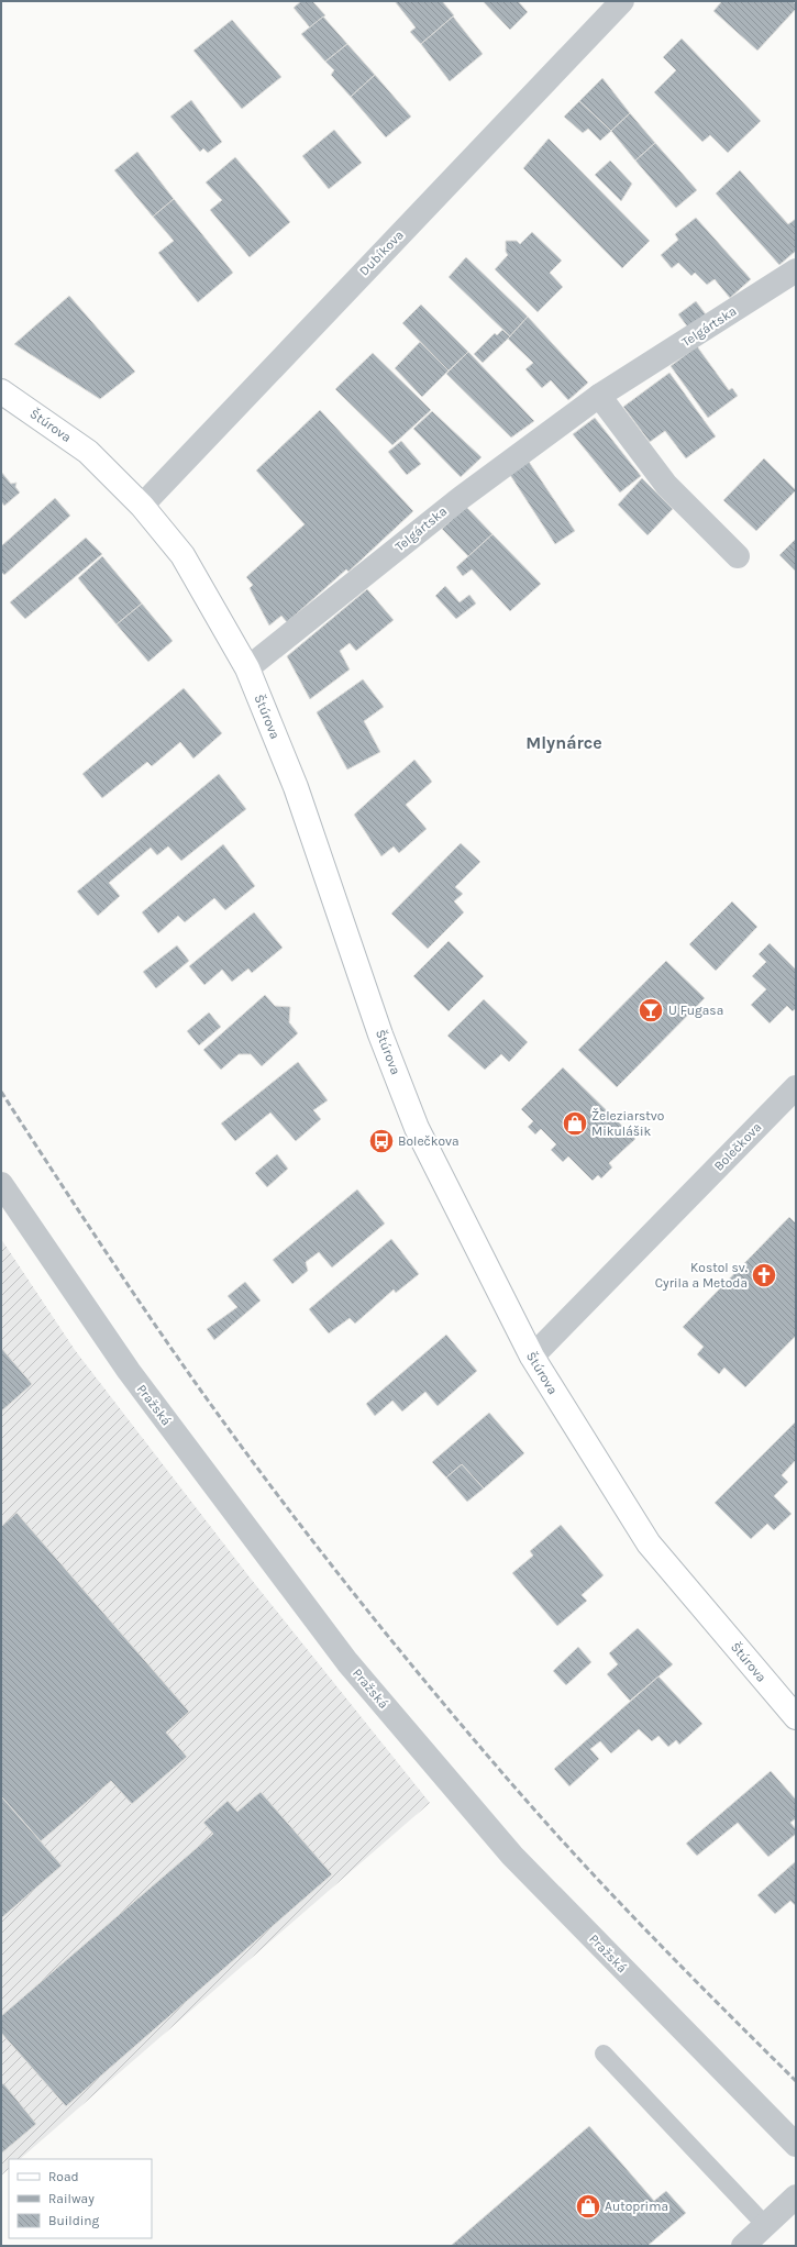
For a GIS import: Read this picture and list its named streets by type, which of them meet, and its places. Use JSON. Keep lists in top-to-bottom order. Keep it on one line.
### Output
{"streets":{"street":["Dubíkova","Telgártska","Štúrova","Bolečkova","Pražská"]},"crossings":[["Dubíkova","Štúrova"],["Telgártska","Štúrova"],["Štúrova","Bolečkova"]],"districts":["Mlynárce"],"places":{"bar":["U Fugasa"],"shop":["Železiarstvo Mikulášik","Autoprima"],"bus stop":["Bolečkova"],"church":["Kostol sv. Cyrila a Metoda"]},"legend":["Road","Railway","Building"]}
